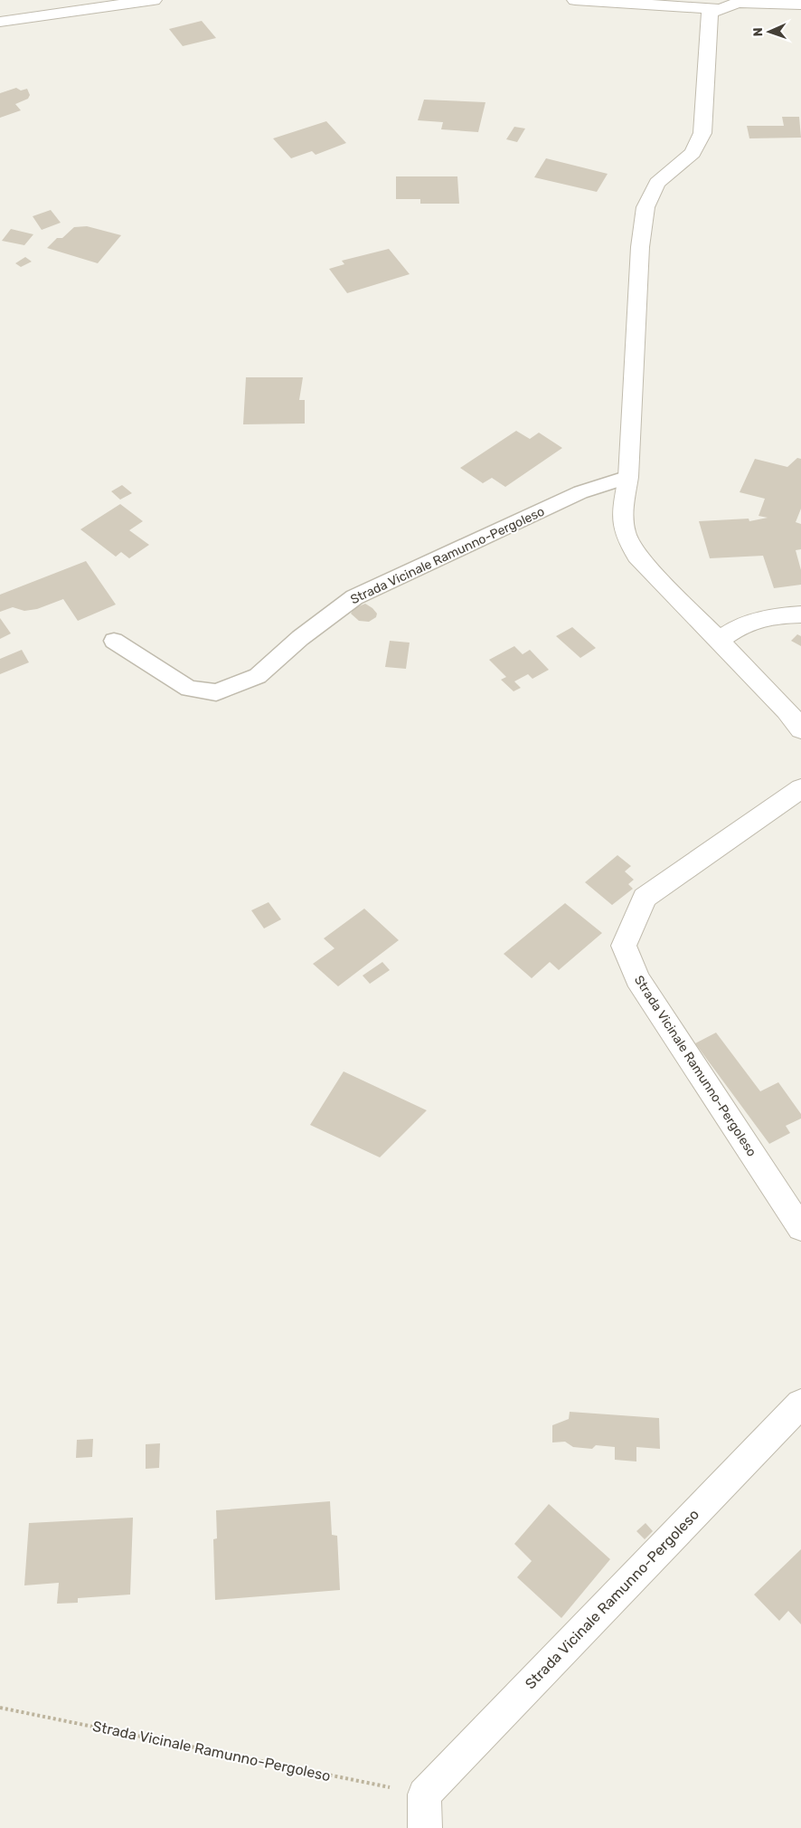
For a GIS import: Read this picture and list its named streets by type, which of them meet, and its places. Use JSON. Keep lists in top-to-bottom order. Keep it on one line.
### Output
{"streets":{"street":["Strada Vicinale Ramunno-Pergoleso"]},"north":"left"}
